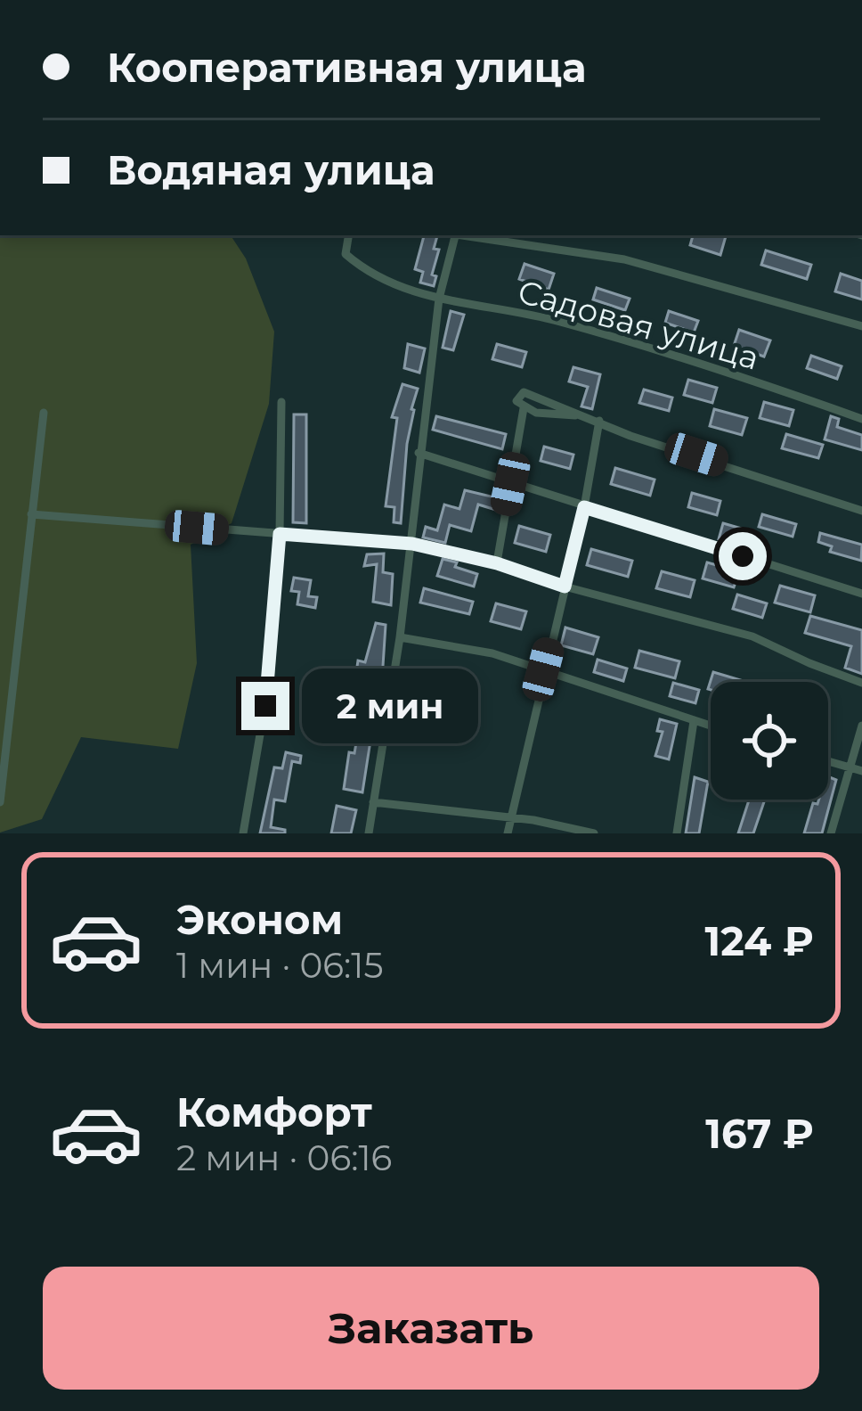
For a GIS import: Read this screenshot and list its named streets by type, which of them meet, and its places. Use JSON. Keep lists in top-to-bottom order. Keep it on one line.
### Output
{"streets":{"street":["Садовая улица"]},"page":{"banner":["Кооперативная улица","Водяная улица"],"bubble":"2 мин","list":[{"name":"Эконом","note":"1 мин · 06:15","value":"124 ₽"},{"name":"Комфорт","note":"2 мин · 06:16","value":"167 ₽"}],"buttons":"Заказать"}}
